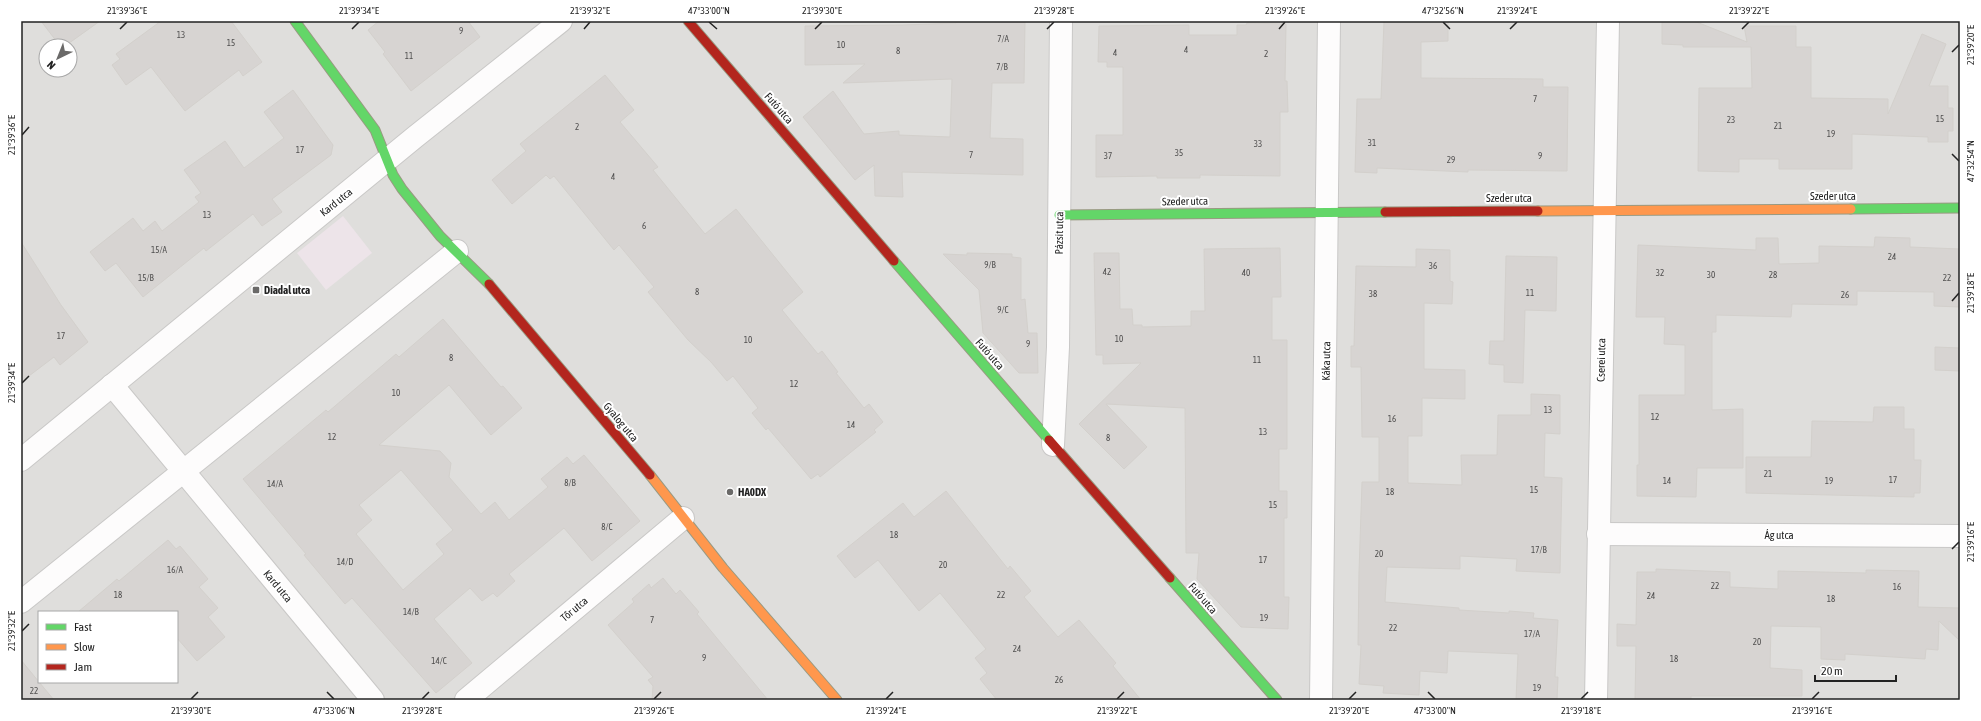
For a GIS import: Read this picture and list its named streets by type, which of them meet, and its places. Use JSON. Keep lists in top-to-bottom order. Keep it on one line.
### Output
{"streets":{"street":["Futó utca","Szeder utca","Kard utca","Pázsit utca","Cserei utca","Káka utca","Gyalog utca","Ág utca","Tőr utca"]},"crossings":[["Futó utca","Pázsit utca"],["Szeder utca","Pázsit utca"],["Szeder utca","Cserei utca"],["Szeder utca","Káka utca"],["Kard utca","Gyalog utca"],["Cserei utca","Ág utca"],["Gyalog utca","Tőr utca"]],"places":{"transit":["Diadal utca"],"other":["HA0DX"]},"house_numbers":["9","13","7/A","15","10","4","8","4","2","11","7/B","7","15","23","21","2","19","31","33","17","35","7","37","9","29","4","13","6","15/A","24","9/B","36","42","40","32","30","28","15/B","22","8","11","38","26","9/C","17","10","10","9","8","11","12","10","13","12","16","14","13","12","8","21","17","14","19","8/B","14/A","15","18","15","8/C","18","17/B","20","17","14/D","20","16/A","22","16","18","22","24","18","14/B","19","7","22","17/A","20","24","9","18","14/C","26","19","22"],"legend":["Fast","Slow","Jam"],"scale_bar":"20 m","north":"bottom left","coordinates":["21°39'36\"E","21°39'34\"E","21°39'32\"E","47°33'00\"N","21°39'30\"E","21°39'28\"E","21°39'26\"E","47°32'56\"N","21°39'24\"E","21°39'22\"E","21°39'20\"E","47°32'54\"N","21°39'18\"E","21°39'16\"E","47°33'06\"N"]}
